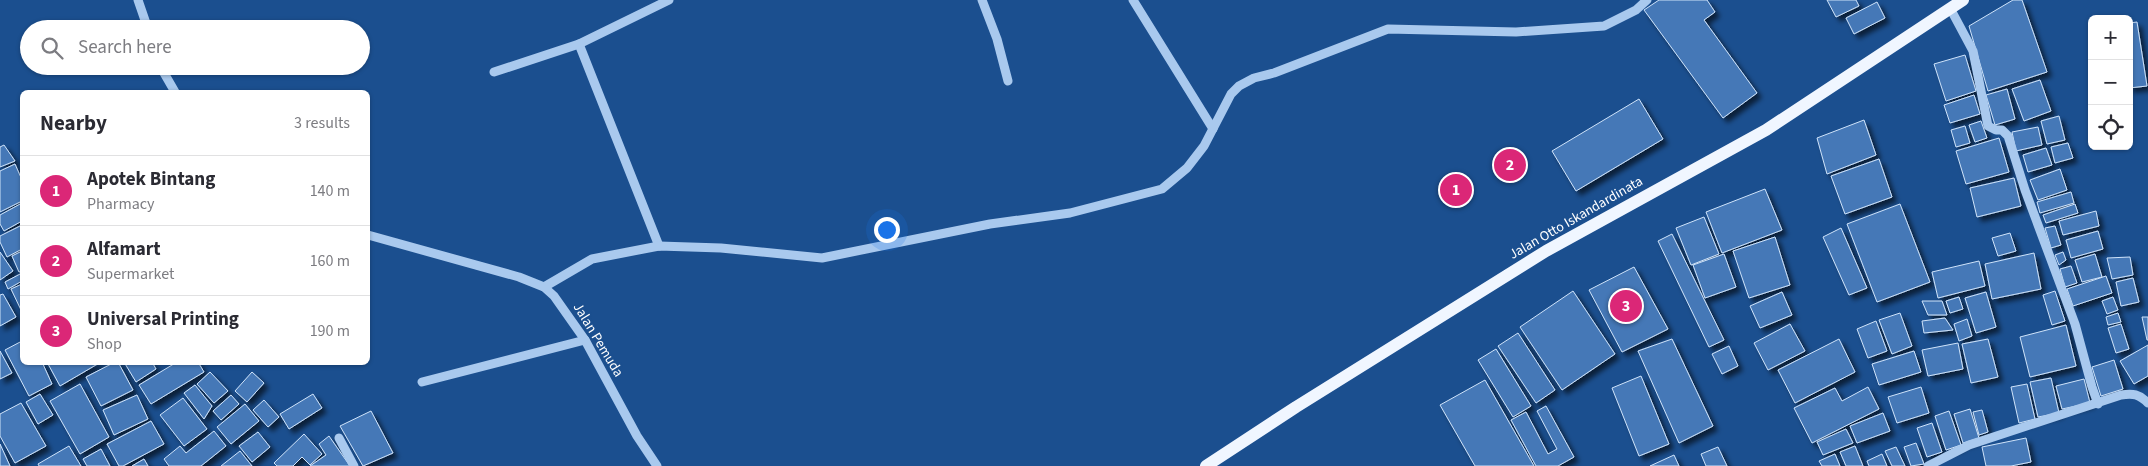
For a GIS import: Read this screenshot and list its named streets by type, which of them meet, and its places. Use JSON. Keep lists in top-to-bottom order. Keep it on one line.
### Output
{"streets":{"main road":["Jalan Otto Iskandardinata"],"street":["Jalan Pemuda"]},"page":{"map_buttons":["+","−"],"search":"Search here","heading":["Nearby","3 results"],"pins":["2","1","3"],"list":[{"mark":"1","name":"Apotek Bintang","note":"Pharmacy","value":"140 m"},{"mark":"2","name":"Alfamart","note":"Supermarket","value":"160 m"},{"mark":"3","name":"Universal Printing","note":"Shop","value":"190 m"}]}}
